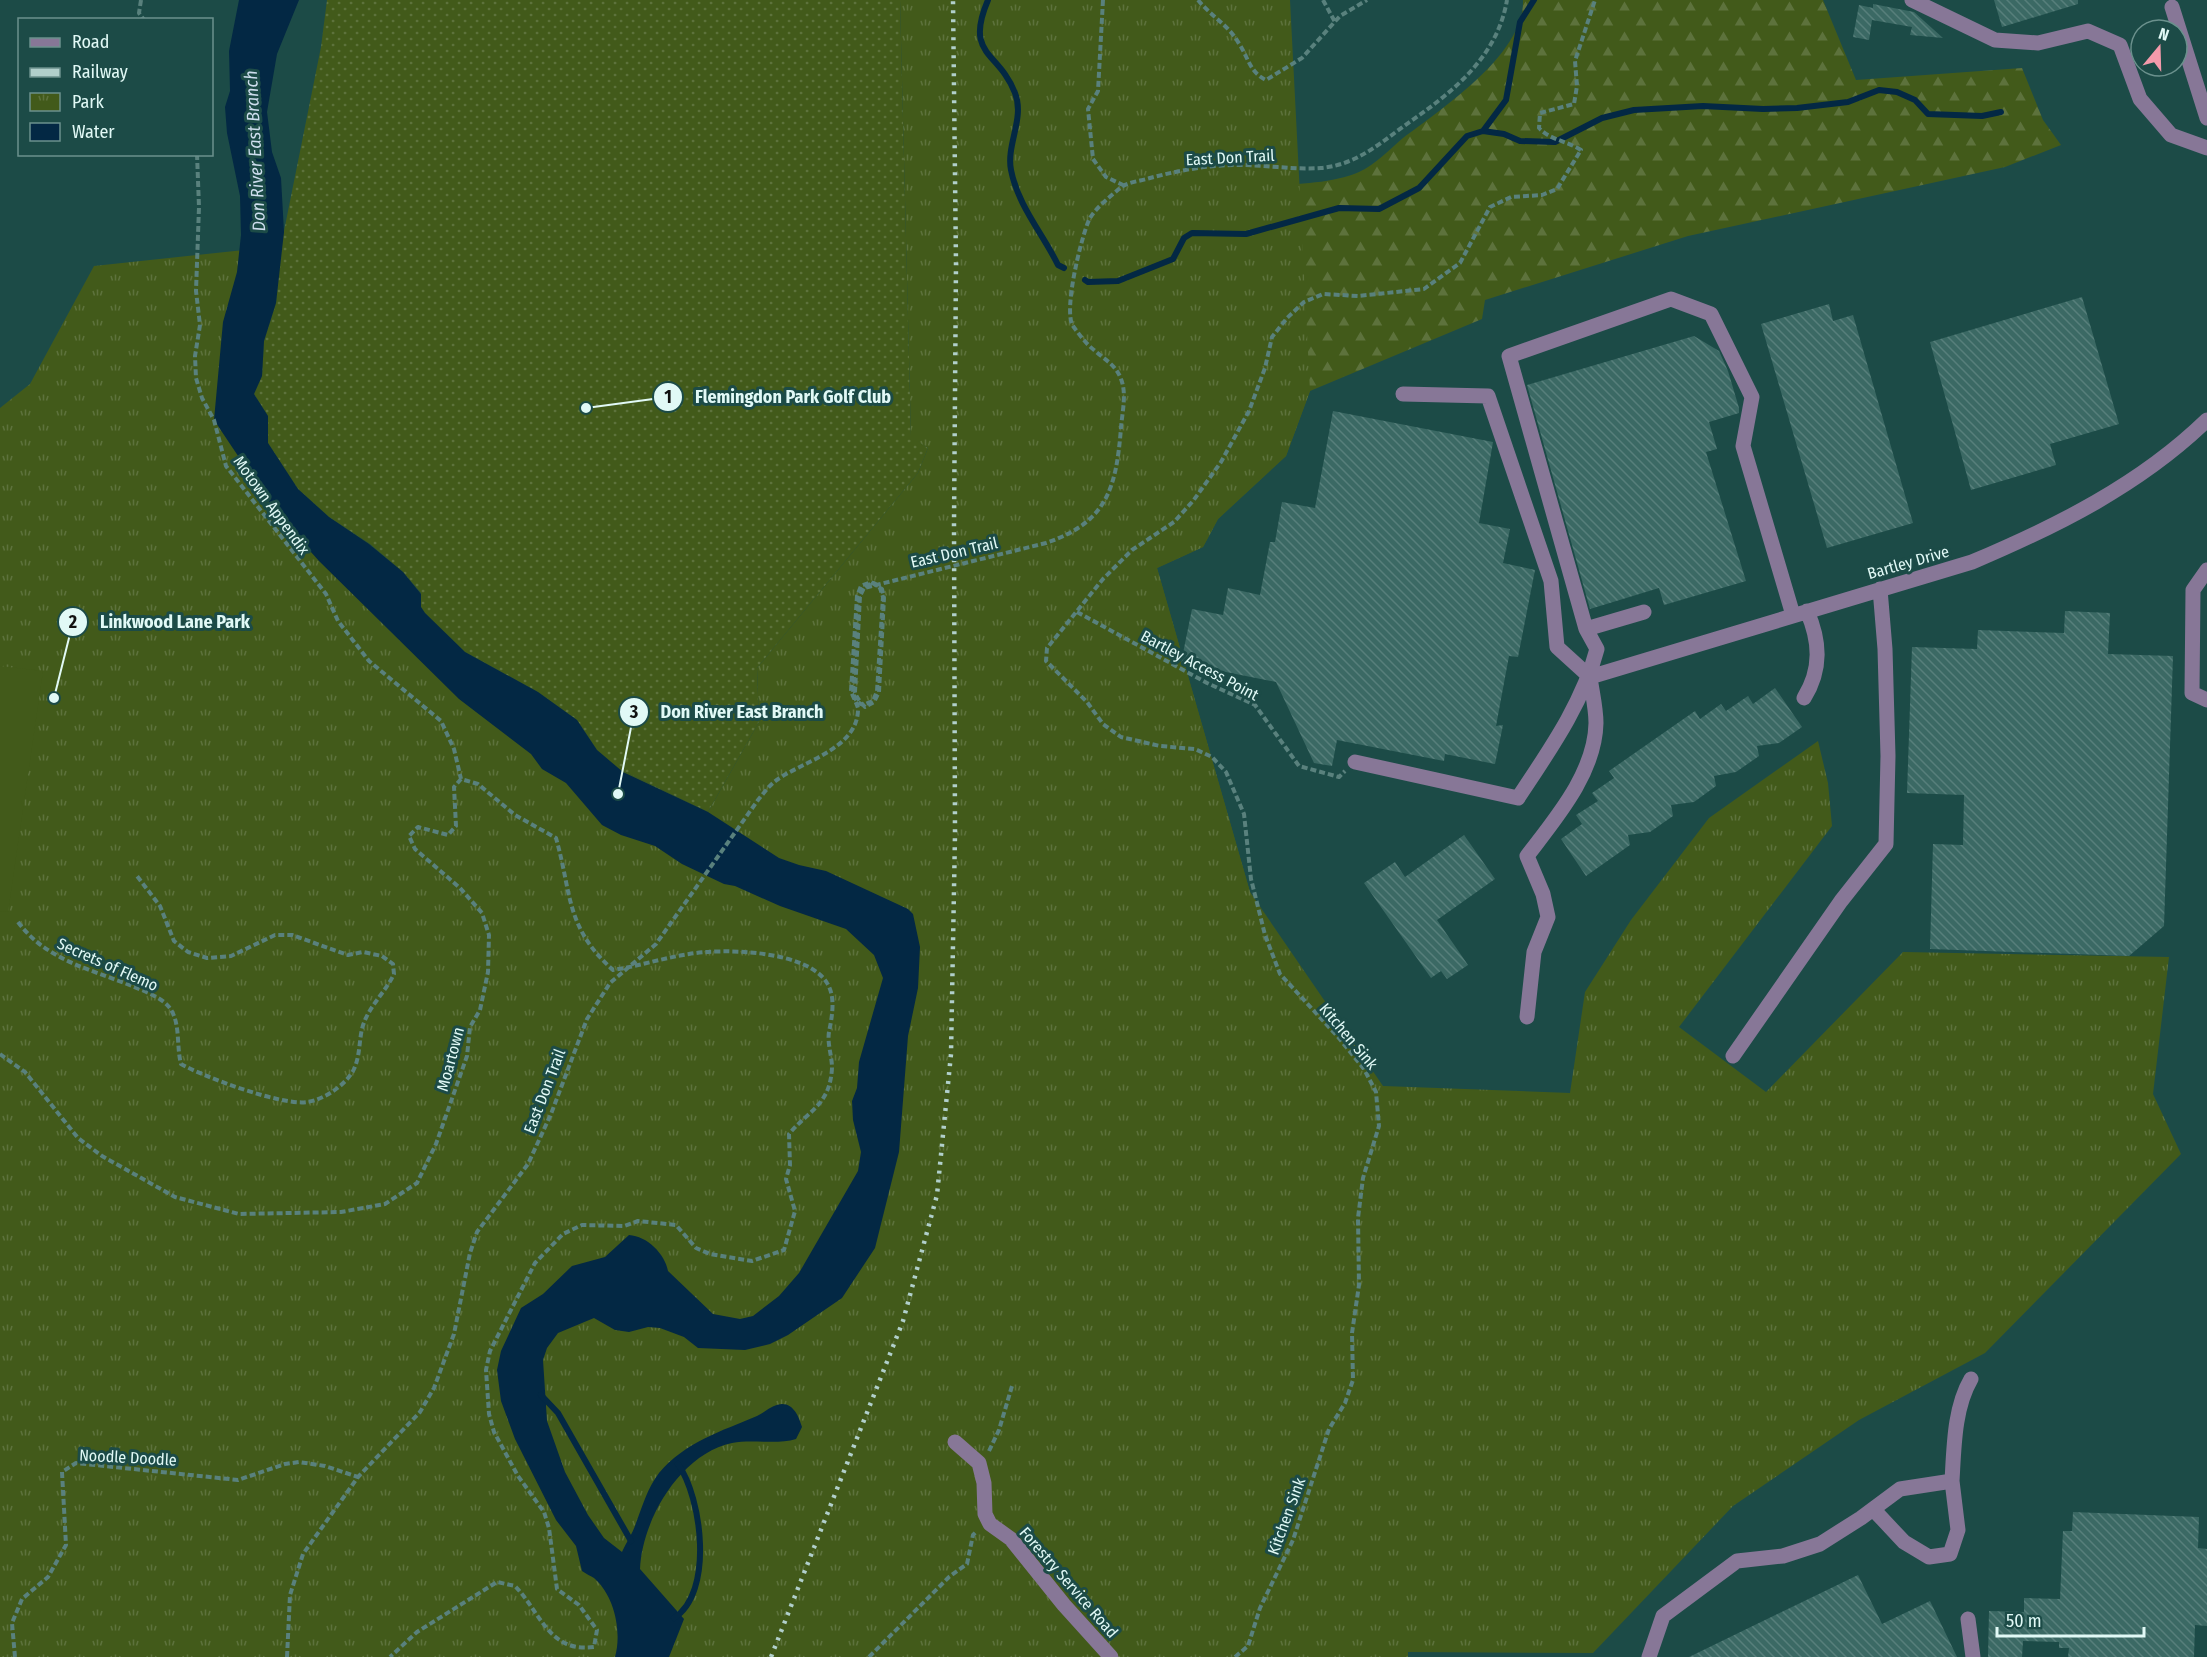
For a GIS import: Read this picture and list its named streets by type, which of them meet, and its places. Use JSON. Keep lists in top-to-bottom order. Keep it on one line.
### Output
{"streets":{"street":["Bartley Drive","Forestry Service Road"],"path":["East Don Trail","Motown Appendix","Bartley Access Point","Secrets of Flemo","Kitchen Sink","Moartown","Noodle Doodle"]},"crossings":[["East Don Trail","Noodle Doodle"],["Motown Appendix","Moartown"],["Bartley Access Point","Kitchen Sink"]],"water":["Don River East Branch"],"places":["Flemingdon Park Golf Club","Linkwood Lane Park","Don River East Branch"],"legend":["Road","Railway","Park","Water"],"scale_bar":"50 m","north":"top"}
